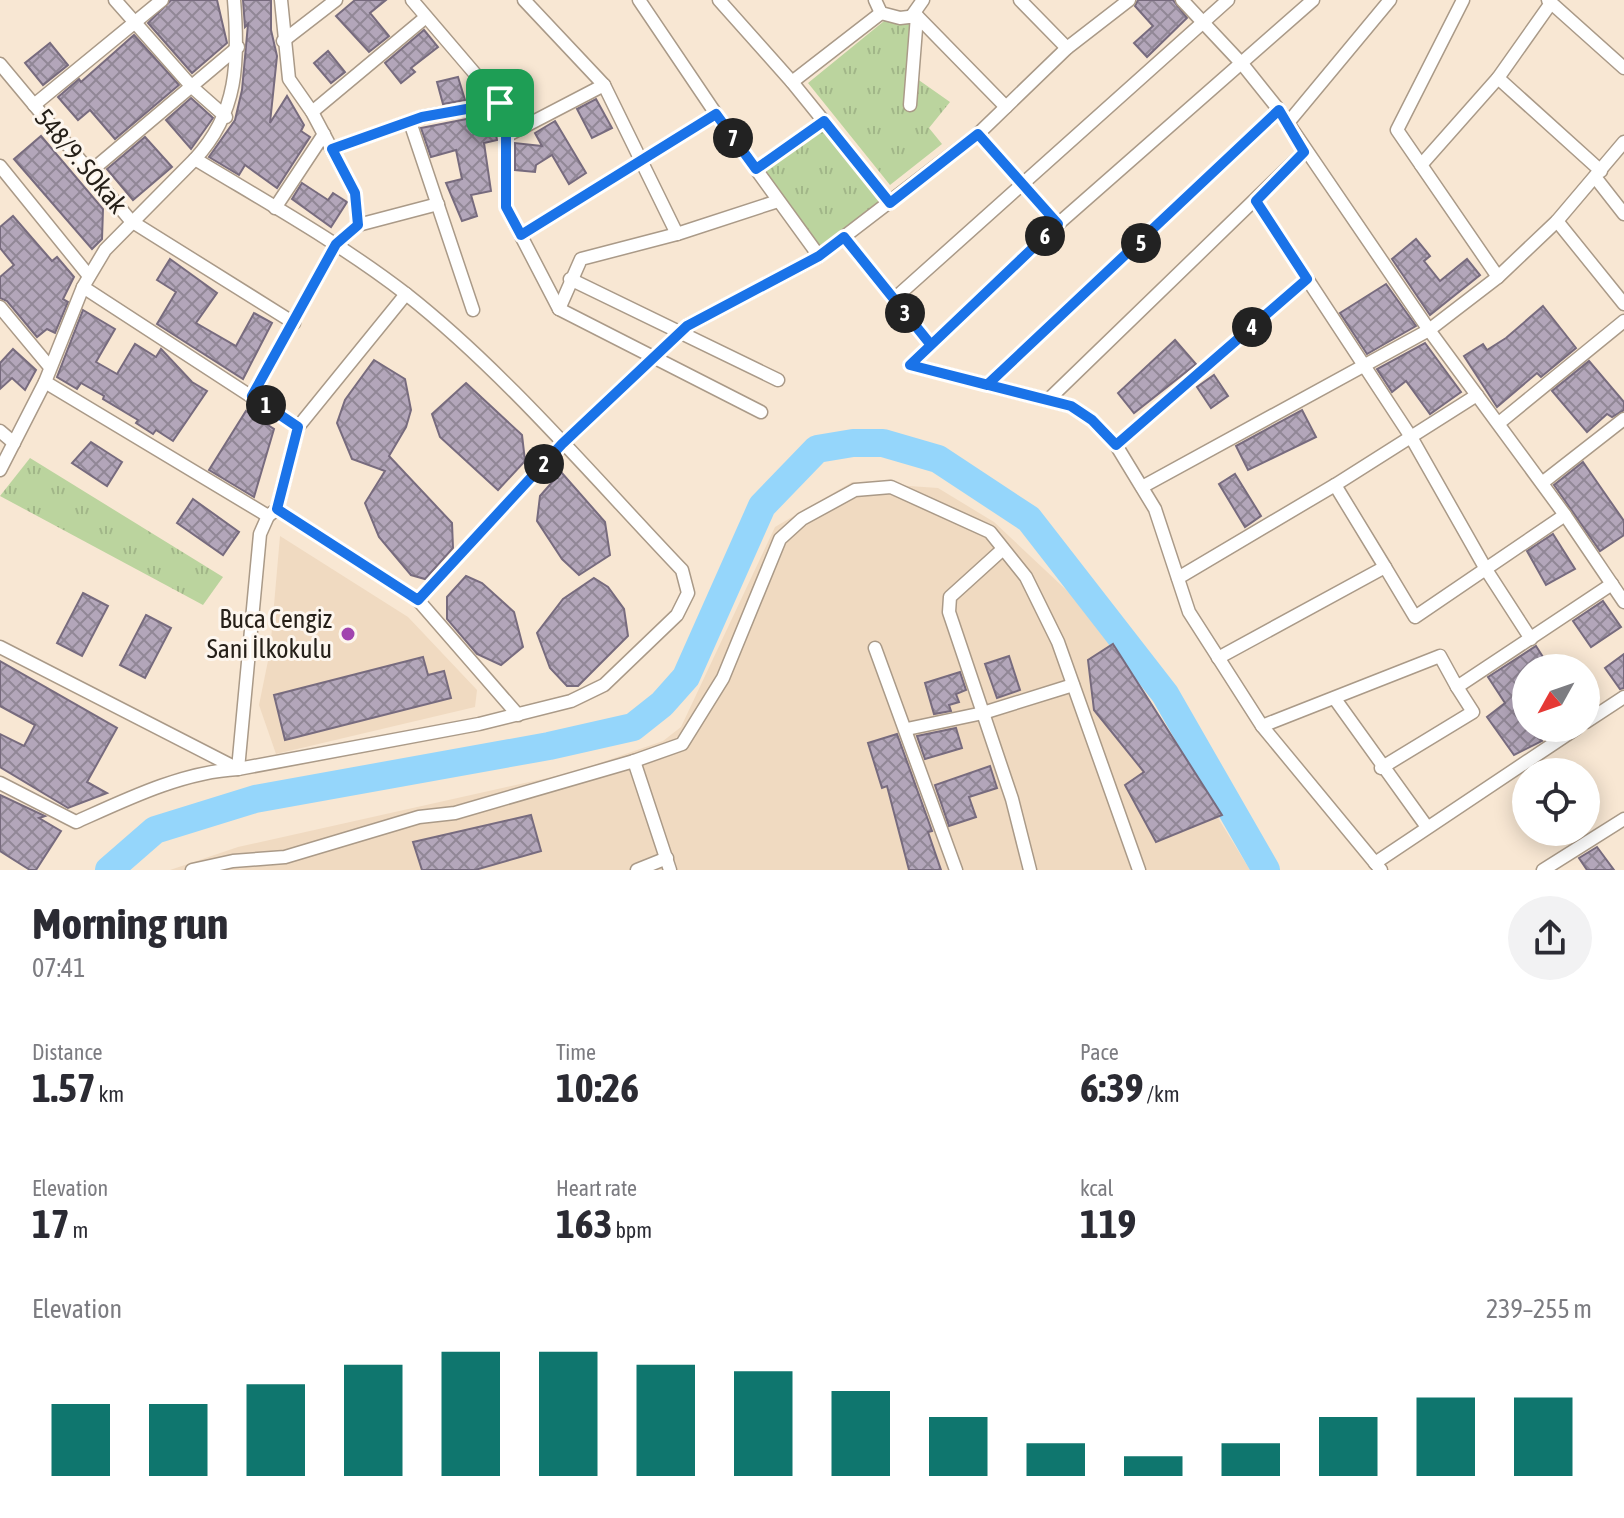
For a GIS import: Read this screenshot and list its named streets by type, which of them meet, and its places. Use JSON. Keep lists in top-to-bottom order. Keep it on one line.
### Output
{"streets":{"street":["548/9. SOkak"]},"places":["Buca Cengiz Sani İlkokulu"],"north":"bottom left","page":{"pins":["7","6","5","3","4","1","2"],"heading":["Morning run","07:41"],"stats":[["Distance","1.57 km"],["Time","10:26"],["Pace","6:39 /km"],["Elevation","17 m"],["Heart rate","163 bpm"],["kcal","119"]],"chart":["Elevation","239–255 m"]}}
